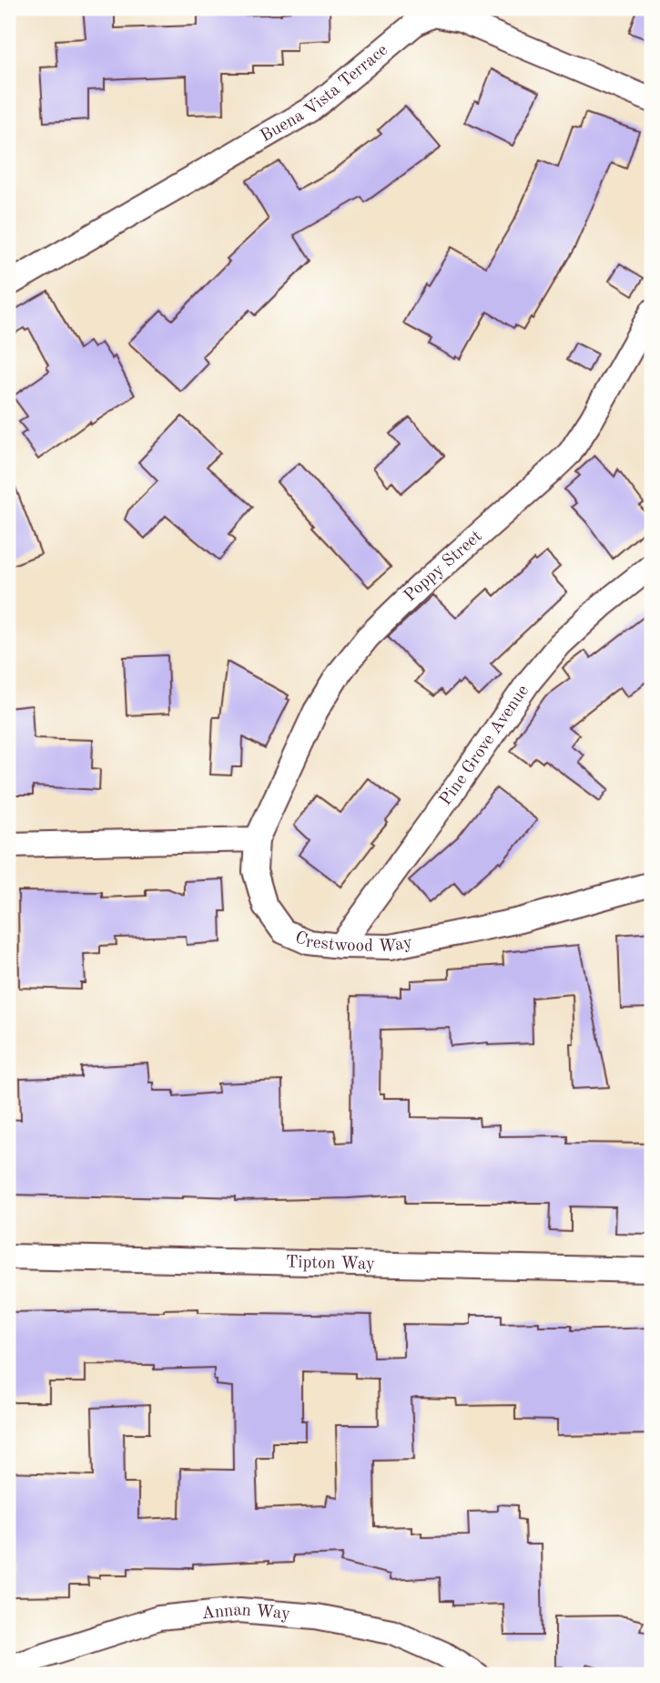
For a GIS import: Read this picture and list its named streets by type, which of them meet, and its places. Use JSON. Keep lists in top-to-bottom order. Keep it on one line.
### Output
{"streets":{"street":["Buena Vista Terrace","Poppy Street","Pine Grove Avenue","Crestwood Way","Tipton Way","Annan Way"]},"crossings":[["Poppy Street","Crestwood Way"],["Pine Grove Avenue","Crestwood Way"]]}
